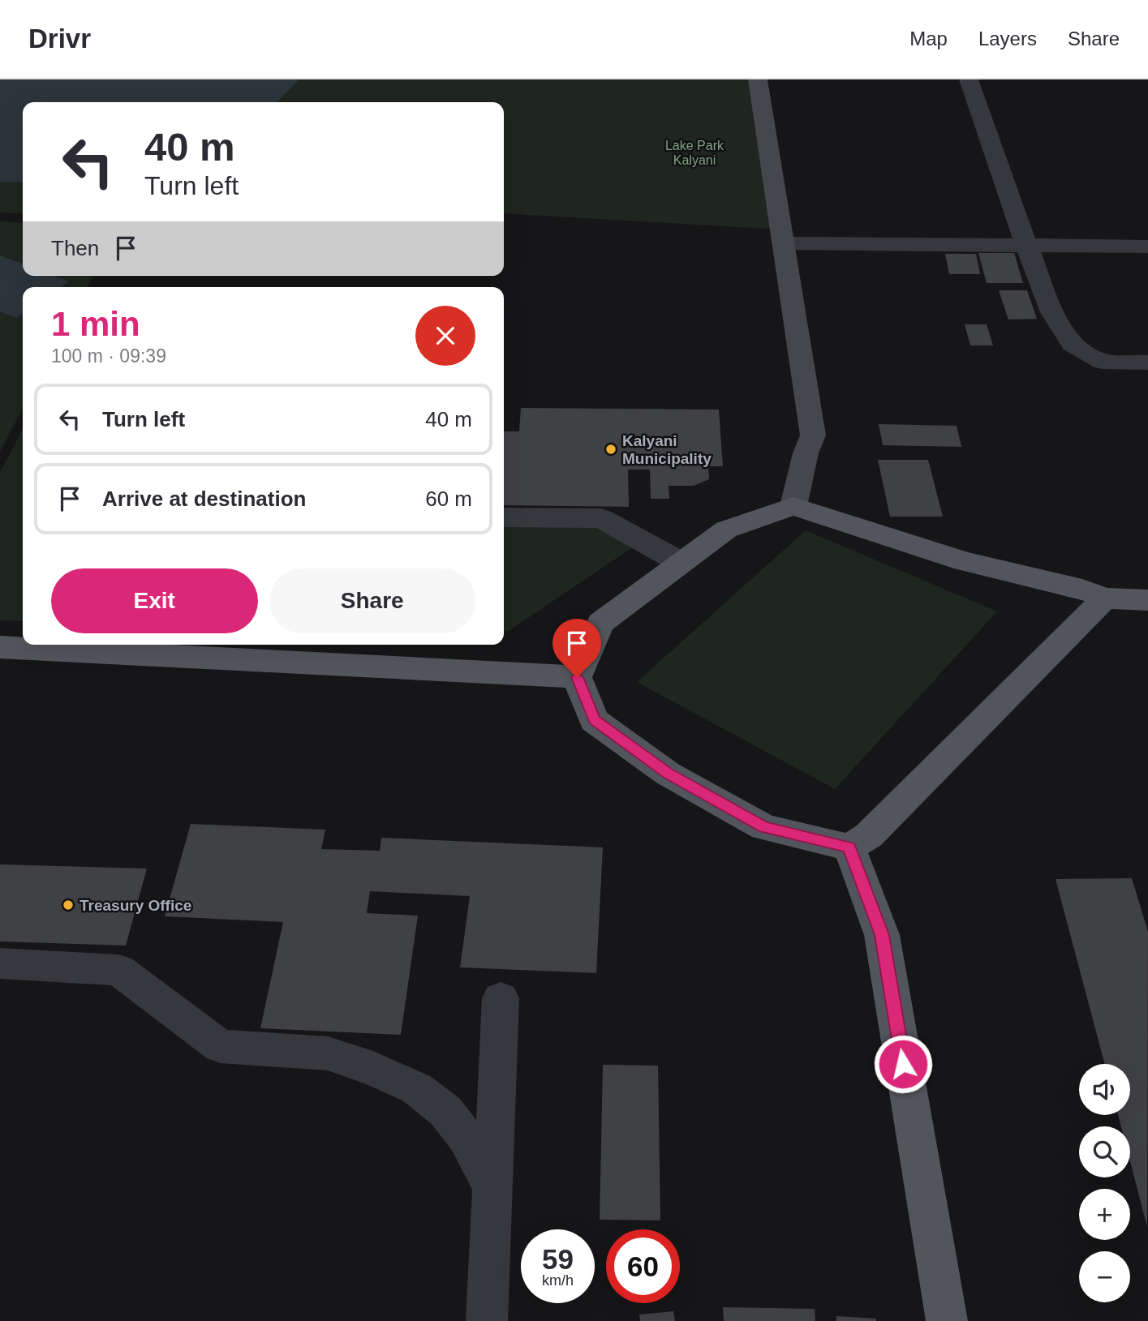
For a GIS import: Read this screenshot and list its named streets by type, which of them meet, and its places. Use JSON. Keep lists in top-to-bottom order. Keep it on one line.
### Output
{"parks":["Lake Park Kalyani"],"places":["Kalyani Municipality","Treasury Office"],"page":{"header":"Drivr","nav":["Map","Layers","Share"],"turn":["40 m","Turn left"],"then":"Then","heading":["1 min","100 m · 09:39"],"list":[{"name":"Turn left","value":"40 m"},{"name":"Arrive at destination","value":"60 m"}],"buttons":["Exit","Share"],"map_buttons":["+","−"],"speed":"59 km/h","limit":"60"}}
